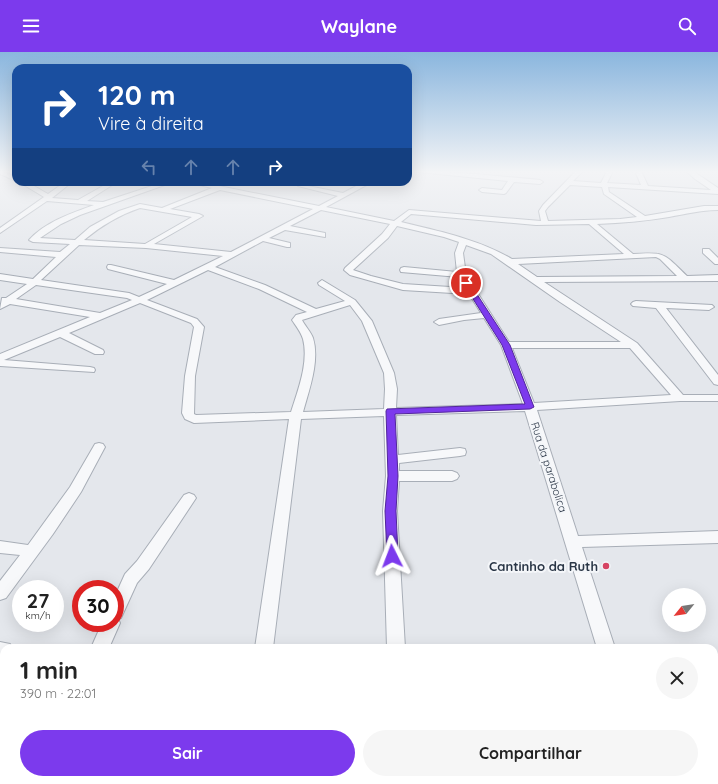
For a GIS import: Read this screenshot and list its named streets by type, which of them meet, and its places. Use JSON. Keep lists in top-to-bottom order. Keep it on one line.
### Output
{"streets":{"street":["Rua da parabolica"]},"places":["Cantinho da Ruth"],"north":"bottom left","page":{"header":"Waylane","turn":["120 m","Vire à direita"],"speed":"27 km/h","limit":"30","heading":["1 min","390 m · 22:01"],"buttons":["Sair","Compartilhar"]}}
